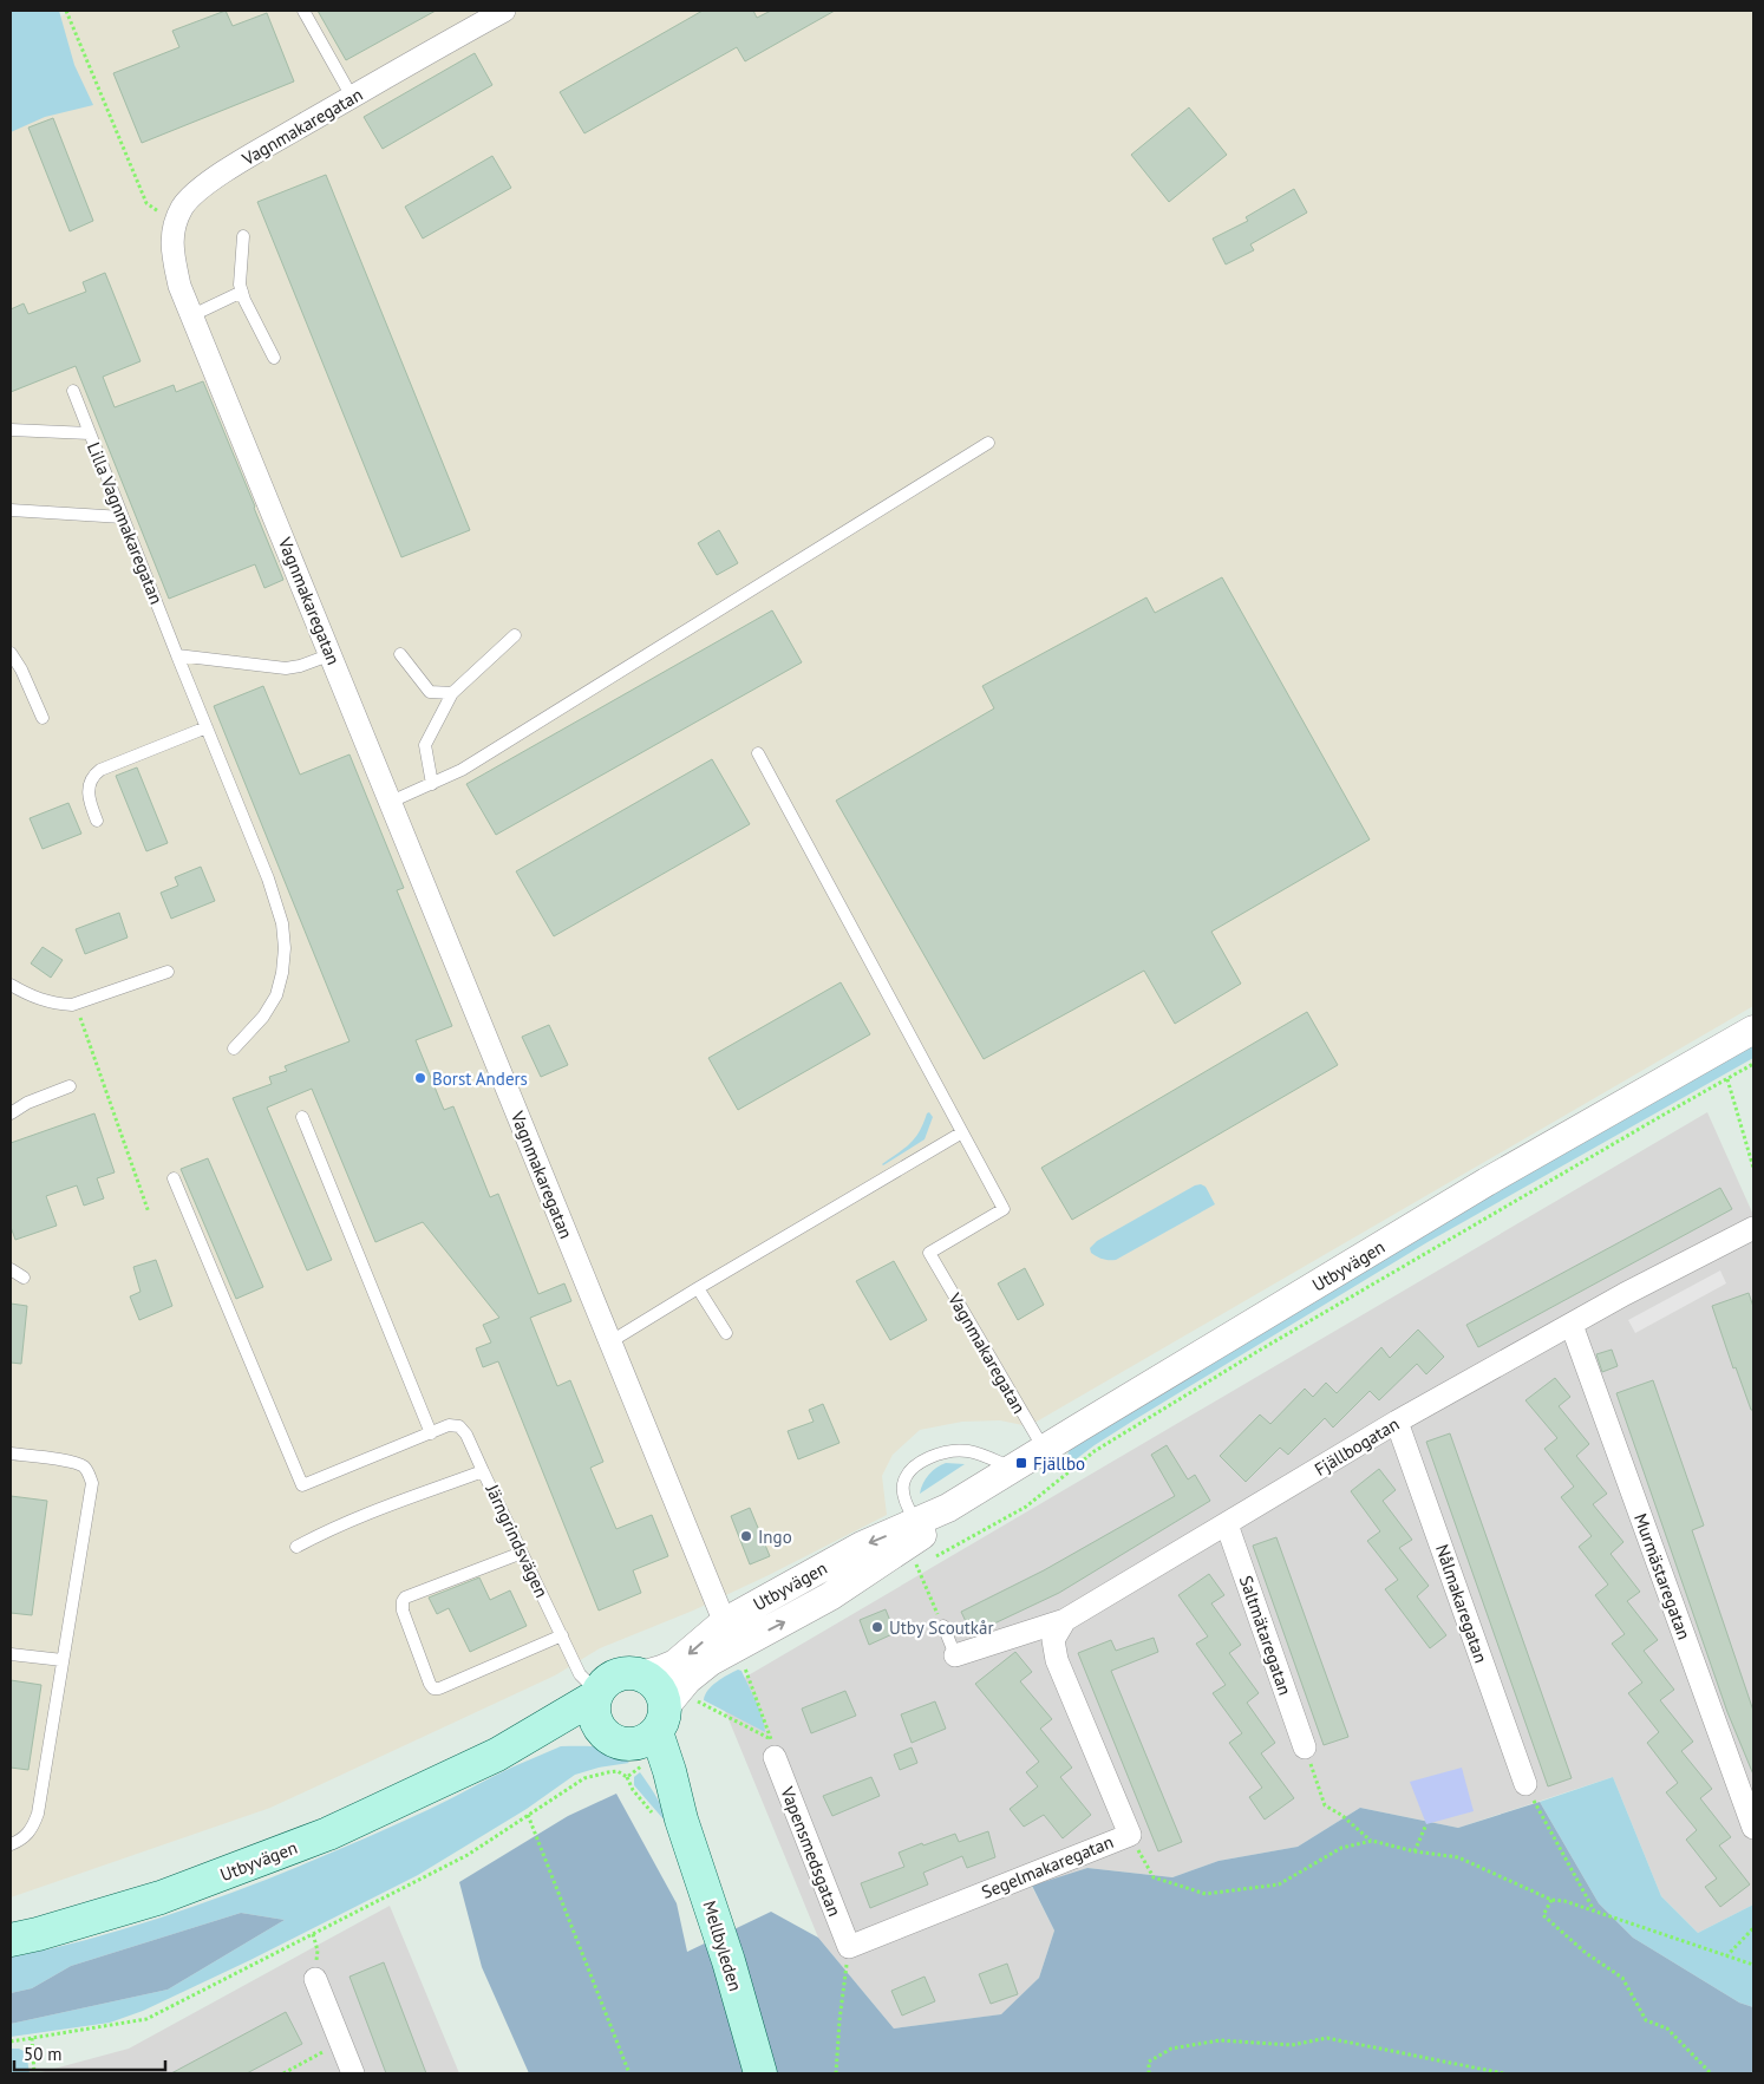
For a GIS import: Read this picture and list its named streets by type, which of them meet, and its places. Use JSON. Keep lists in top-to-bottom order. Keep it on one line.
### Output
{"streets":{"main road":["Utbyvägen","Mellbyleden"],"street":["Vagnmakaregatan","Fjällbogatan","Murmästaregatan","Nålmakaregatan","Saltmätaregatan","Vapensmedsgatan","Segelmakaregatan"],"lane":["Lilla Vagnmakaregatan","Järngrindsvägen"]},"crossings":[["Vagnmakaregatan","Utbyvägen"],["Utbyvägen","Järngrindsvägen"],["Utbyvägen","Mellbyleden"],["Fjällbogatan","Murmästaregatan"],["Fjällbogatan","Nålmakaregatan"],["Fjällbogatan","Saltmätaregatan"],["Fjällbogatan","Segelmakaregatan"],["Järngrindsvägen","Mellbyleden"],["Vapensmedsgatan","Segelmakaregatan"]],"places":{"other":["Borst Anders","Ingo","Utby Scoutkår"],"transit":["Fjällbo"]},"scale_bar":"50 m"}
